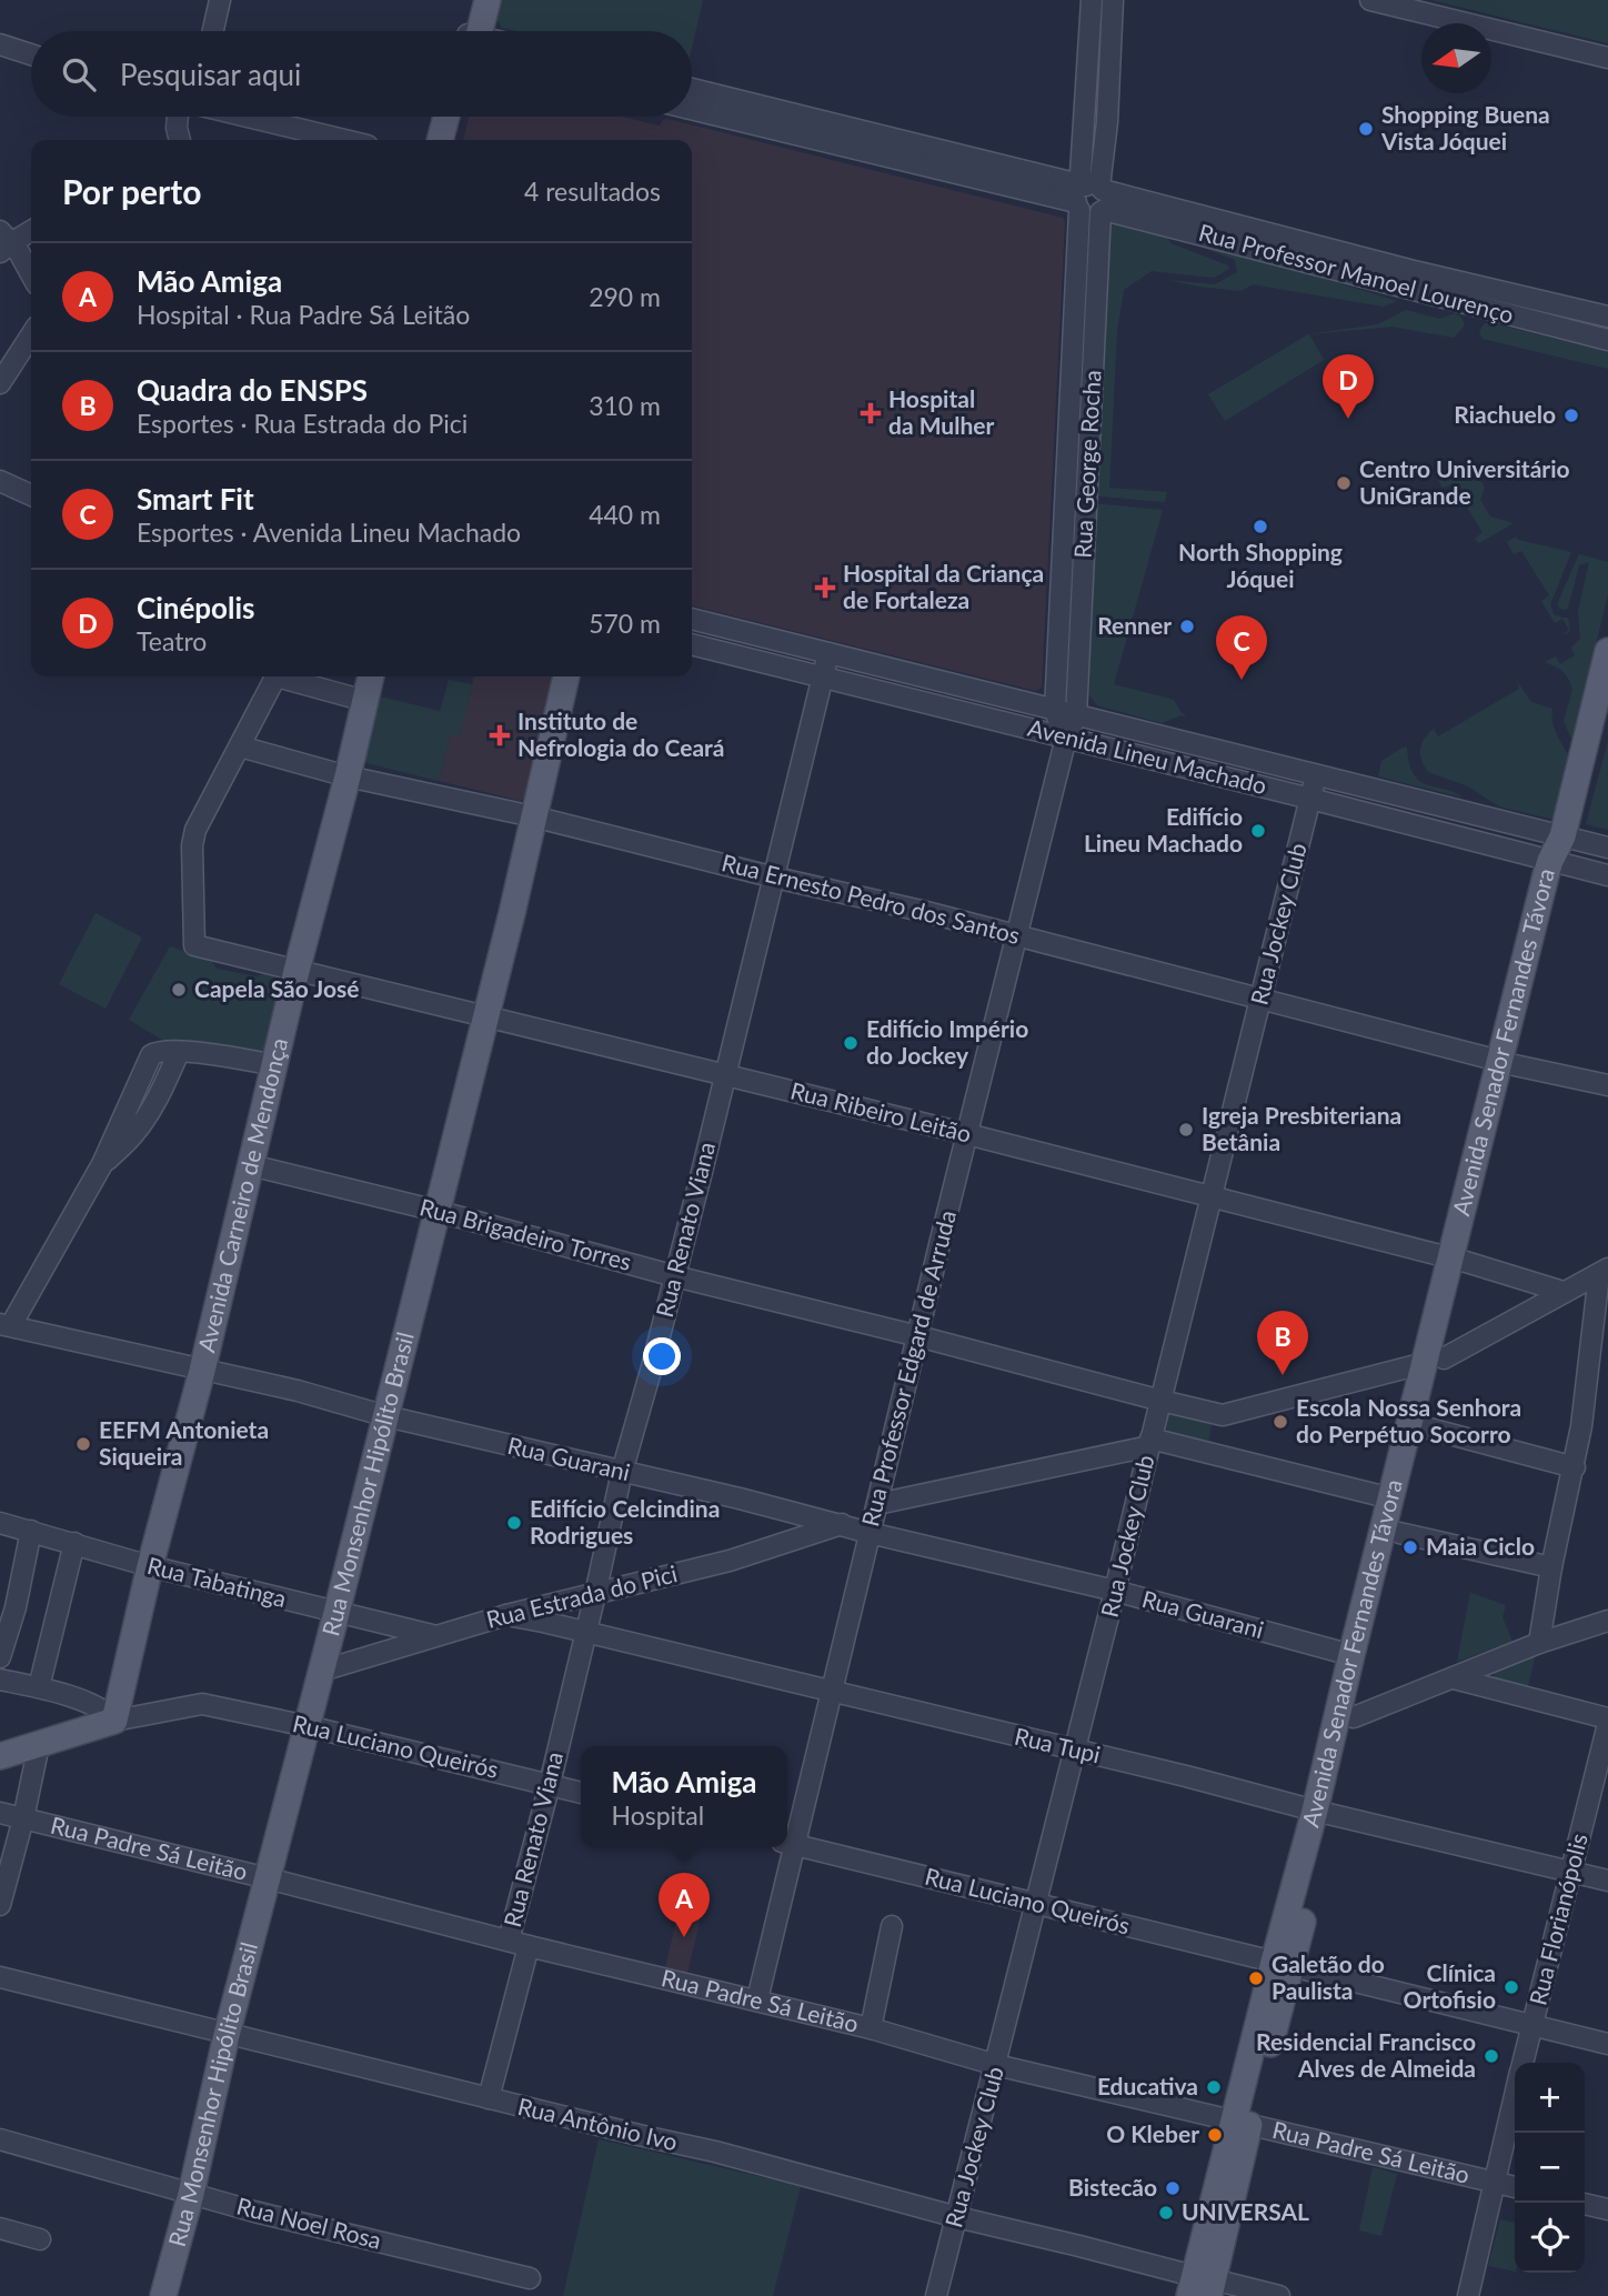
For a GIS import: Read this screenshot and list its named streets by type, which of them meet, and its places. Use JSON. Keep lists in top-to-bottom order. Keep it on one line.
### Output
{"streets":{"main road":["Avenida Senador Fernandes Távora","Avenida Carneiro de Mendonça","Rua Monsenhor Hipólito Brasil"],"street":["Rua Professor Manoel Lourenço","Rua George Rocha","Avenida Lineu Machado","Rua Ernesto Pedro dos Santos","Rua Jockey Club","Rua Ribeiro Leitão","Rua Renato Viana","Rua Brigadeiro Torres","Rua Professor Edgard de Arruda","Rua Guarani","Rua Tabatinga","Rua Estrada do Pici","Rua Tupi","Rua Luciano Queirós","Rua Padre Sá Leitão","Rua Florianópolis","Rua Antônio Ivo","Rua Noel Rosa"]},"crossings":[["Rua Professor Manoel Lourenço","Rua George Rocha"],["Rua George Rocha","Avenida Lineu Machado"],["Rua George Rocha","Rua Professor Edgard de Arruda"],["Avenida Lineu Machado","Rua Jockey Club"],["Avenida Lineu Machado","Avenida Senador Fernandes Távora"],["Avenida Lineu Machado","Rua Renato Viana"],["Avenida Lineu Machado","Rua Professor Edgard de Arruda"],["Rua Ernesto Pedro dos Santos","Rua Jockey Club"],["Rua Ernesto Pedro dos Santos","Avenida Senador Fernandes Távora"],["Rua Ernesto Pedro dos Santos","Rua Ribeiro Leitão"],["Rua Ernesto Pedro dos Santos","Avenida Carneiro de Mendonça"],["Rua Ernesto Pedro dos Santos","Rua Renato Viana"],["Rua Ernesto Pedro dos Santos","Rua Professor Edgard de Arruda"],["Rua Ernesto Pedro dos Santos","Rua Monsenhor Hipólito Brasil"],["Rua Jockey Club","Rua Ribeiro Leitão"],["Rua Jockey Club","Rua Brigadeiro Torres"],["Rua Jockey Club","Rua Guarani"],["Rua Jockey Club","Rua Tupi"],["Rua Jockey Club","Rua Luciano Queirós"],["Rua Jockey Club","Rua Padre Sá Leitão"],["Rua Jockey Club","Rua Antônio Ivo"],["Avenida Senador Fernandes Távora","Rua Ribeiro Leitão"],["Avenida Senador Fernandes Távora","Rua Guarani"],["Avenida Senador Fernandes Távora","Rua Tupi"],["Avenida Senador Fernandes Távora","Rua Luciano Queirós"],["Avenida Senador Fernandes Távora","Rua Padre Sá Leitão"],["Avenida Senador Fernandes Távora","Rua Antônio Ivo"],["Rua Ribeiro Leitão","Avenida Carneiro de Mendonça"],["Rua Ribeiro Leitão","Rua Renato Viana"],["Rua Ribeiro Leitão","Rua Professor Edgard de Arruda"],["Rua Ribeiro Leitão","Rua Monsenhor Hipólito Brasil"],["Avenida Carneiro de Mendonça","Rua Brigadeiro Torres"],["Avenida Carneiro de Mendonça","Rua Guarani"],["Avenida Carneiro de Mendonça","Rua Tabatinga"],["Avenida Carneiro de Mendonça","Rua Luciano Queirós"],["Rua Renato Viana","Rua Brigadeiro Torres"],["Rua Renato Viana","Rua Guarani"],["Rua Renato Viana","Rua Estrada do Pici"],["Rua Renato Viana","Rua Tupi"],["Rua Renato Viana","Rua Luciano Queirós"],["Rua Renato Viana","Rua Padre Sá Leitão"],["Rua Brigadeiro Torres","Rua Professor Edgard de Arruda"],["Rua Brigadeiro Torres","Rua Monsenhor Hipólito Brasil"],["Rua Professor Edgard de Arruda","Rua Guarani"],["Rua Professor Edgard de Arruda","Rua Tupi"],["Rua Professor Edgard de Arruda","Rua Luciano Queirós"],["Rua Professor Edgard de Arruda","Rua Padre Sá Leitão"],["Rua Guarani","Rua Monsenhor Hipólito Brasil"],["Rua Guarani","Rua Estrada do Pici"],["Rua Monsenhor Hipólito Brasil","Rua Tabatinga"],["Rua Monsenhor Hipólito Brasil","Rua Estrada do Pici"],["Rua Monsenhor Hipólito Brasil","Rua Luciano Queirós"],["Rua Monsenhor Hipólito Brasil","Rua Padre Sá Leitão"],["Rua Monsenhor Hipólito Brasil","Rua Antônio Ivo"],["Rua Monsenhor Hipólito Brasil","Rua Noel Rosa"],["Rua Tabatinga","Rua Estrada do Pici"],["Rua Estrada do Pici","Rua Tupi"],["Rua Tupi","Rua Florianópolis"],["Rua Luciano Queirós","Rua Florianópolis"],["Rua Padre Sá Leitão","Rua Florianópolis"]],"places":{"other":["Shopping Buena Vista Jóquei","Riachuelo","Centro Universitário UniGrande","North Shopping Jóquei","Renner","Edifício Lineu Machado","Capela São José","Edifício Império do Jockey","Igreja Presbiteriana Betânia","Escola Nossa Senhora do Perpétuo Socorro","EEFM Antonieta Siqueira","Edifício Celcindina Rodrigues","Maia Ciclo","Galetão do Paulista","Clínica Ortofisio","Residencial Francisco Alves de Almeida","Educativa","O Kleber","Bistecão","UNIVERSAL"],"health":["Hospital da Mulher","Hospital da Criança de Fortaleza","Instituto de Nefrologia do Ceará"]},"north":"left","page":{"search":"Pesquisar aqui","heading":["Por perto","4 resultados"],"list":[{"mark":"A","name":"Mão Amiga","note":"Hospital · Rua Padre Sá Leitão","value":"290 m"},{"mark":"B","name":"Quadra do ENSPS","note":"Esportes · Rua Estrada do Pici","value":"310 m"},{"mark":"C","name":"Smart Fit","note":"Esportes · Avenida Lineu Machado","value":"440 m"},{"mark":"D","name":"Cinépolis","note":"Teatro","value":"570 m"}],"pins":["D","C","B","A"],"popup":["Mão Amiga","Hospital"],"map_buttons":["+","−"]}}
